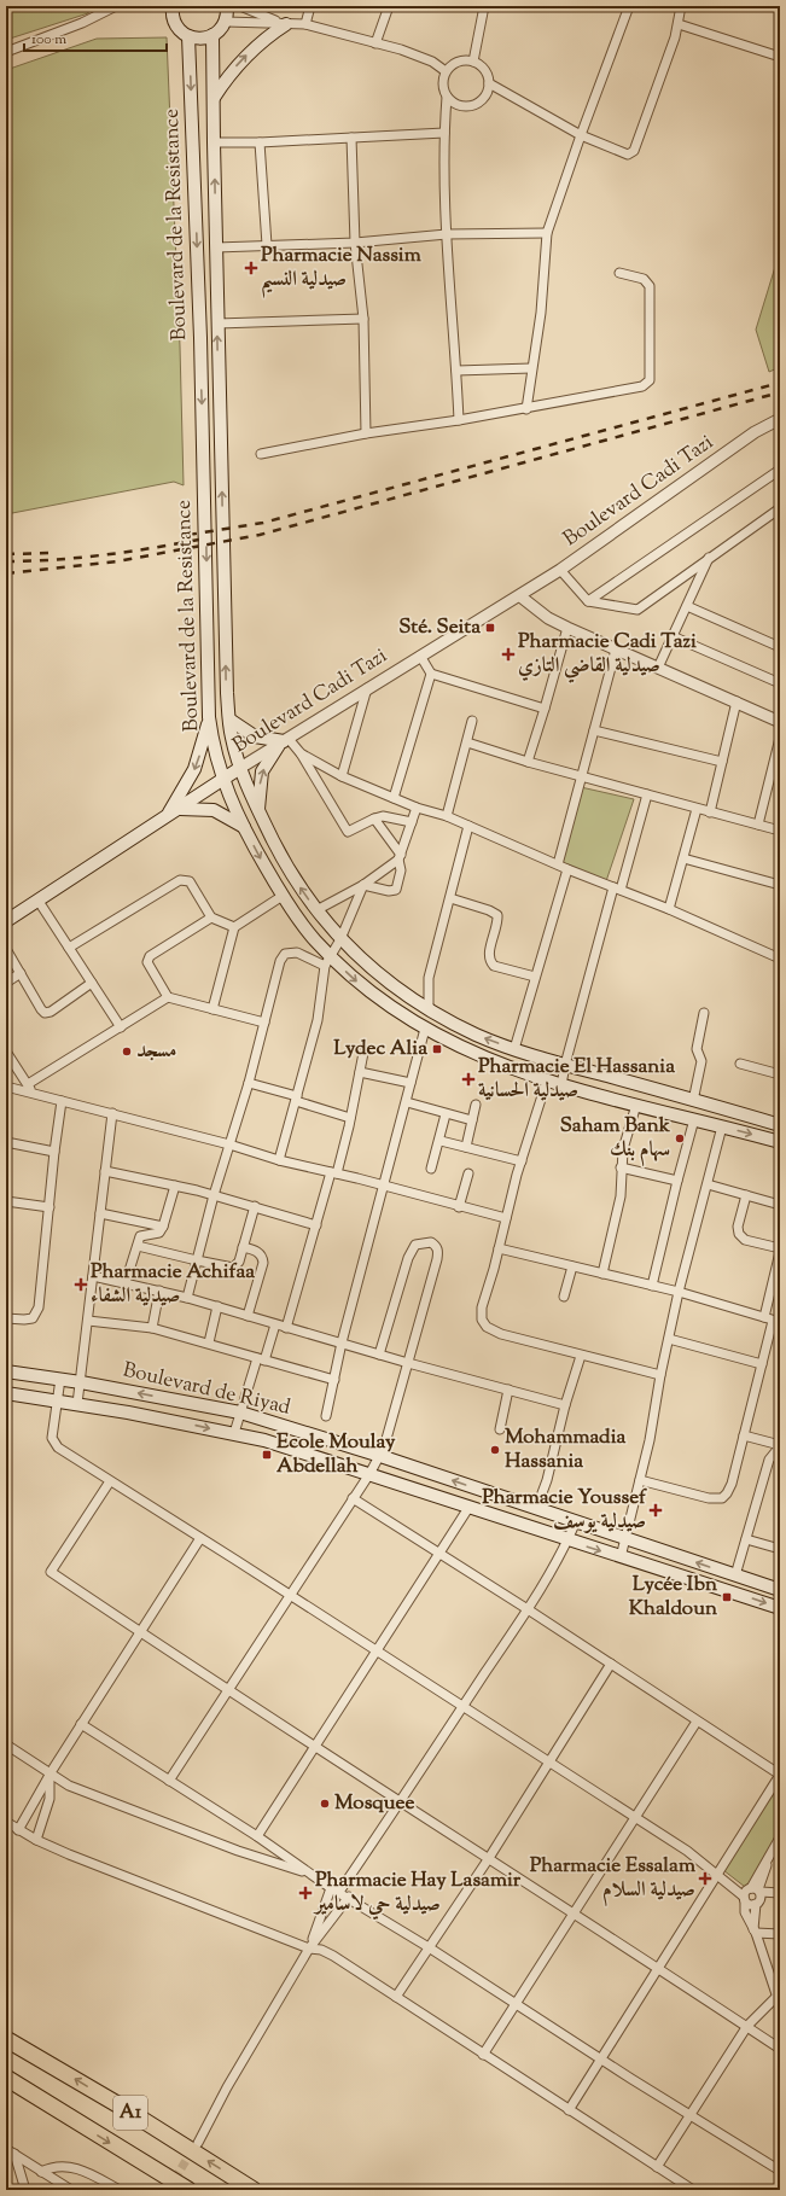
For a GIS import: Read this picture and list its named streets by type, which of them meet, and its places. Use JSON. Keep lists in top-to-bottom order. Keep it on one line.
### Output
{"streets":{"highway":["A1"],"main road":["Boulevard de la Resistance","Boulevard Cadi Tazi","Boulevard de Riyad"]},"crossings":[["Boulevard de la Resistance","Boulevard Cadi Tazi"]],"places":{"health":["Pharmacie Nassim صيدلية النسيم","Pharmacie Cadi Tazi صيدلية القاضي التازي","Pharmacie El Hassania صيدلية الحسانية","Pharmacie Achifaa صيدلية الشفاء","Pharmacie Youssef صيدلية يوسف","Pharmacie Essalam صيدلية السلام","Pharmacie Hay Lasamir صيدلية حي لاسامير"],"transit":["Sté. Seita","Lydec Alia","Ecole Moulay Abdellah","Lycée Ibn Khaldoun"],"other":["مسجد","Saham Bank سهام بنك","Mohammadia Hassania","Mosquee"]},"scale_bar":"100 m"}
